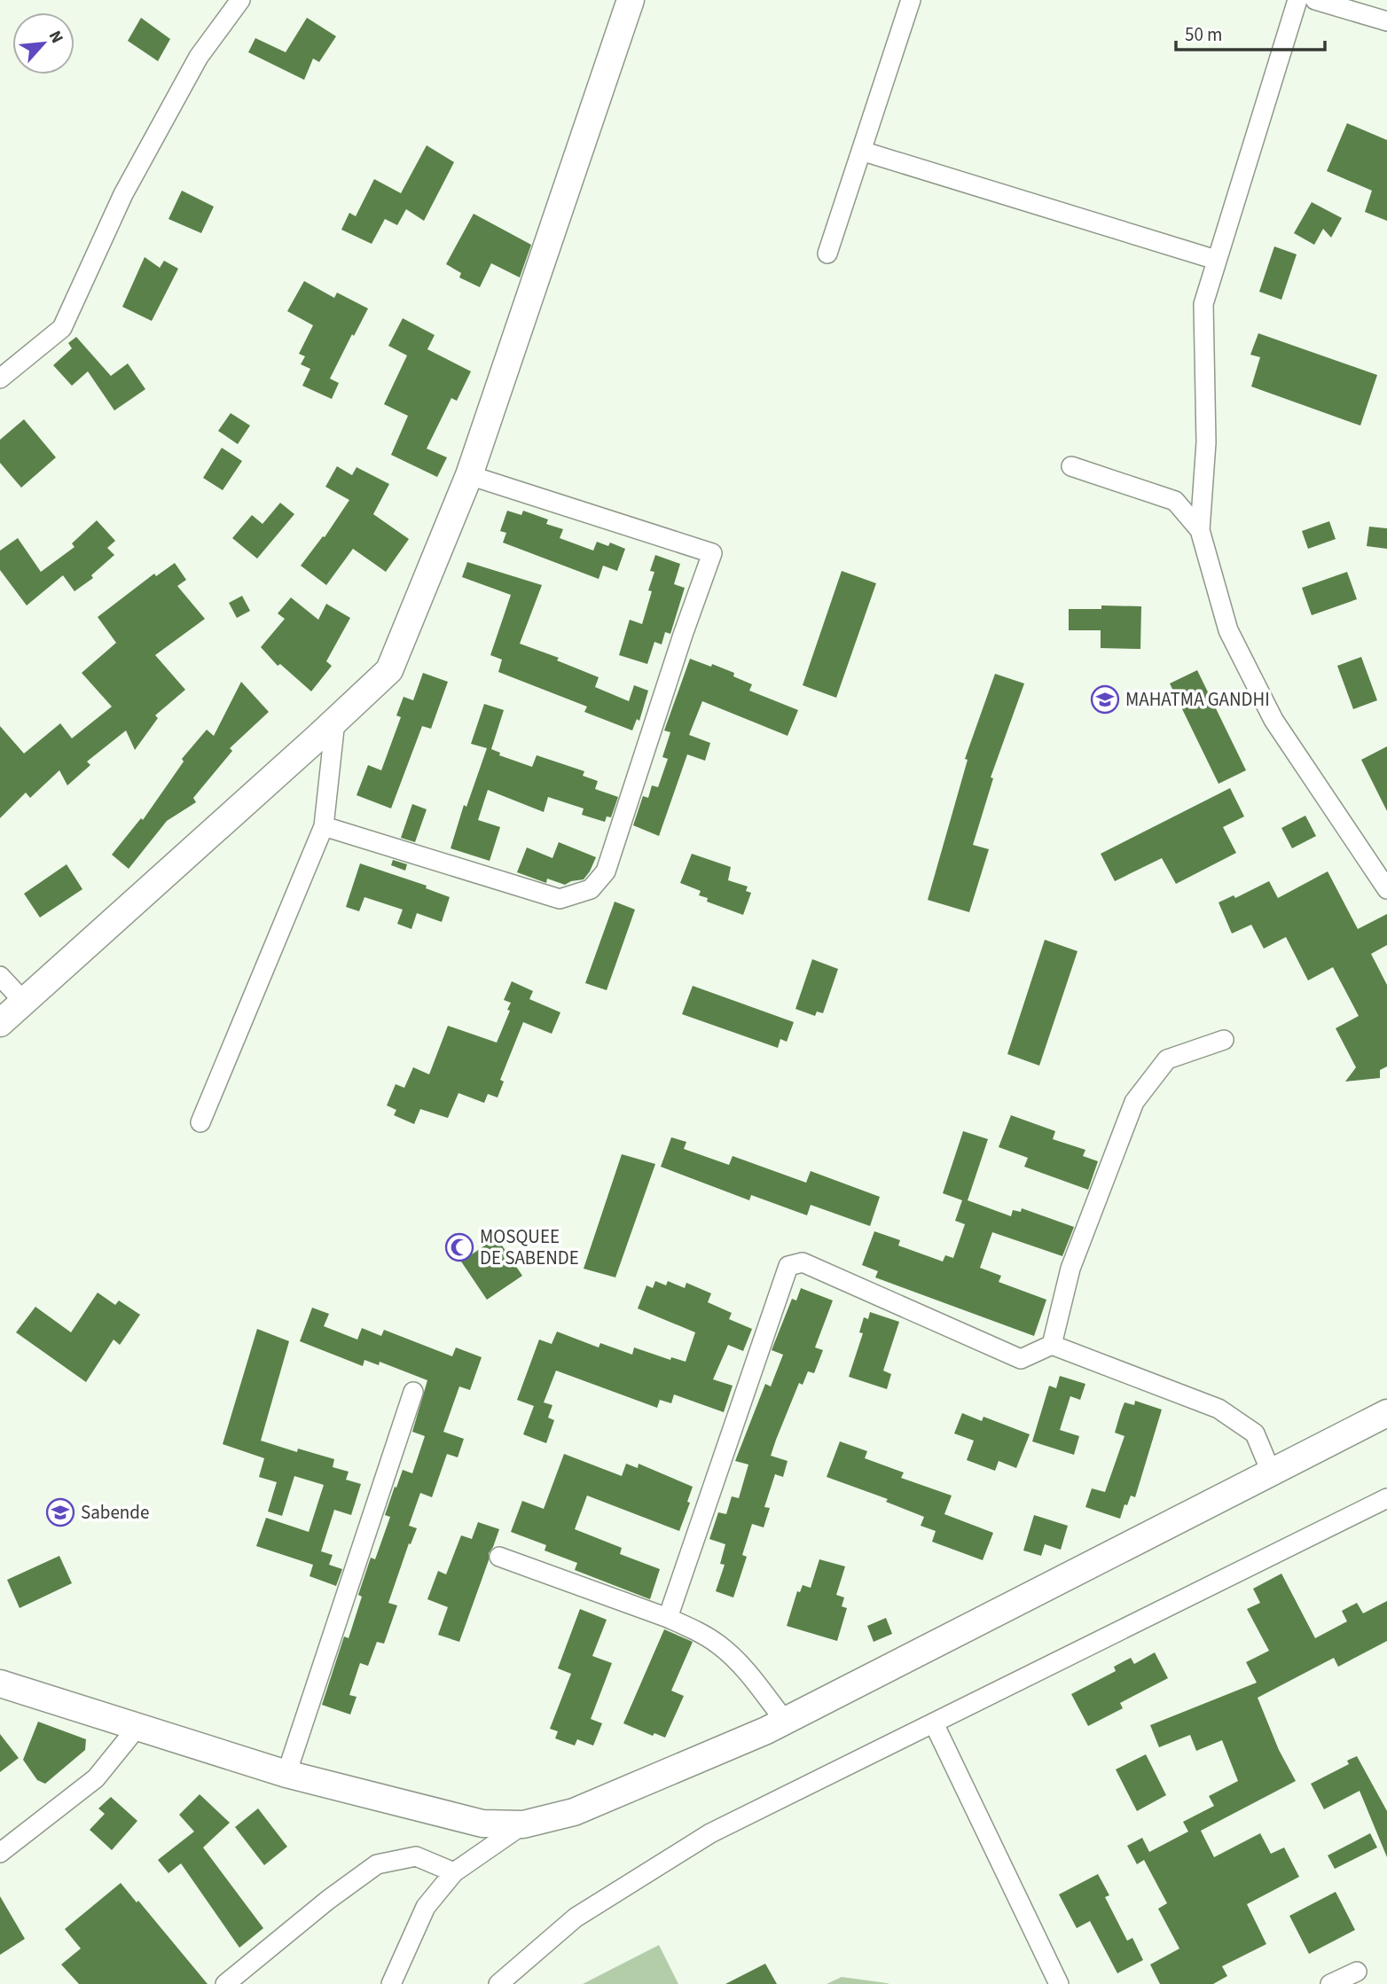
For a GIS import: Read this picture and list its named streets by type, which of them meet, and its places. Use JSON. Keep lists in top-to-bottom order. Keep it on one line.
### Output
{"places":{"school or university":["MAHATMA GANDHI","Sabende"],"mosque":["MOSQUEE DE SABENDE"]},"scale_bar":"50 m","north":"top right"}
